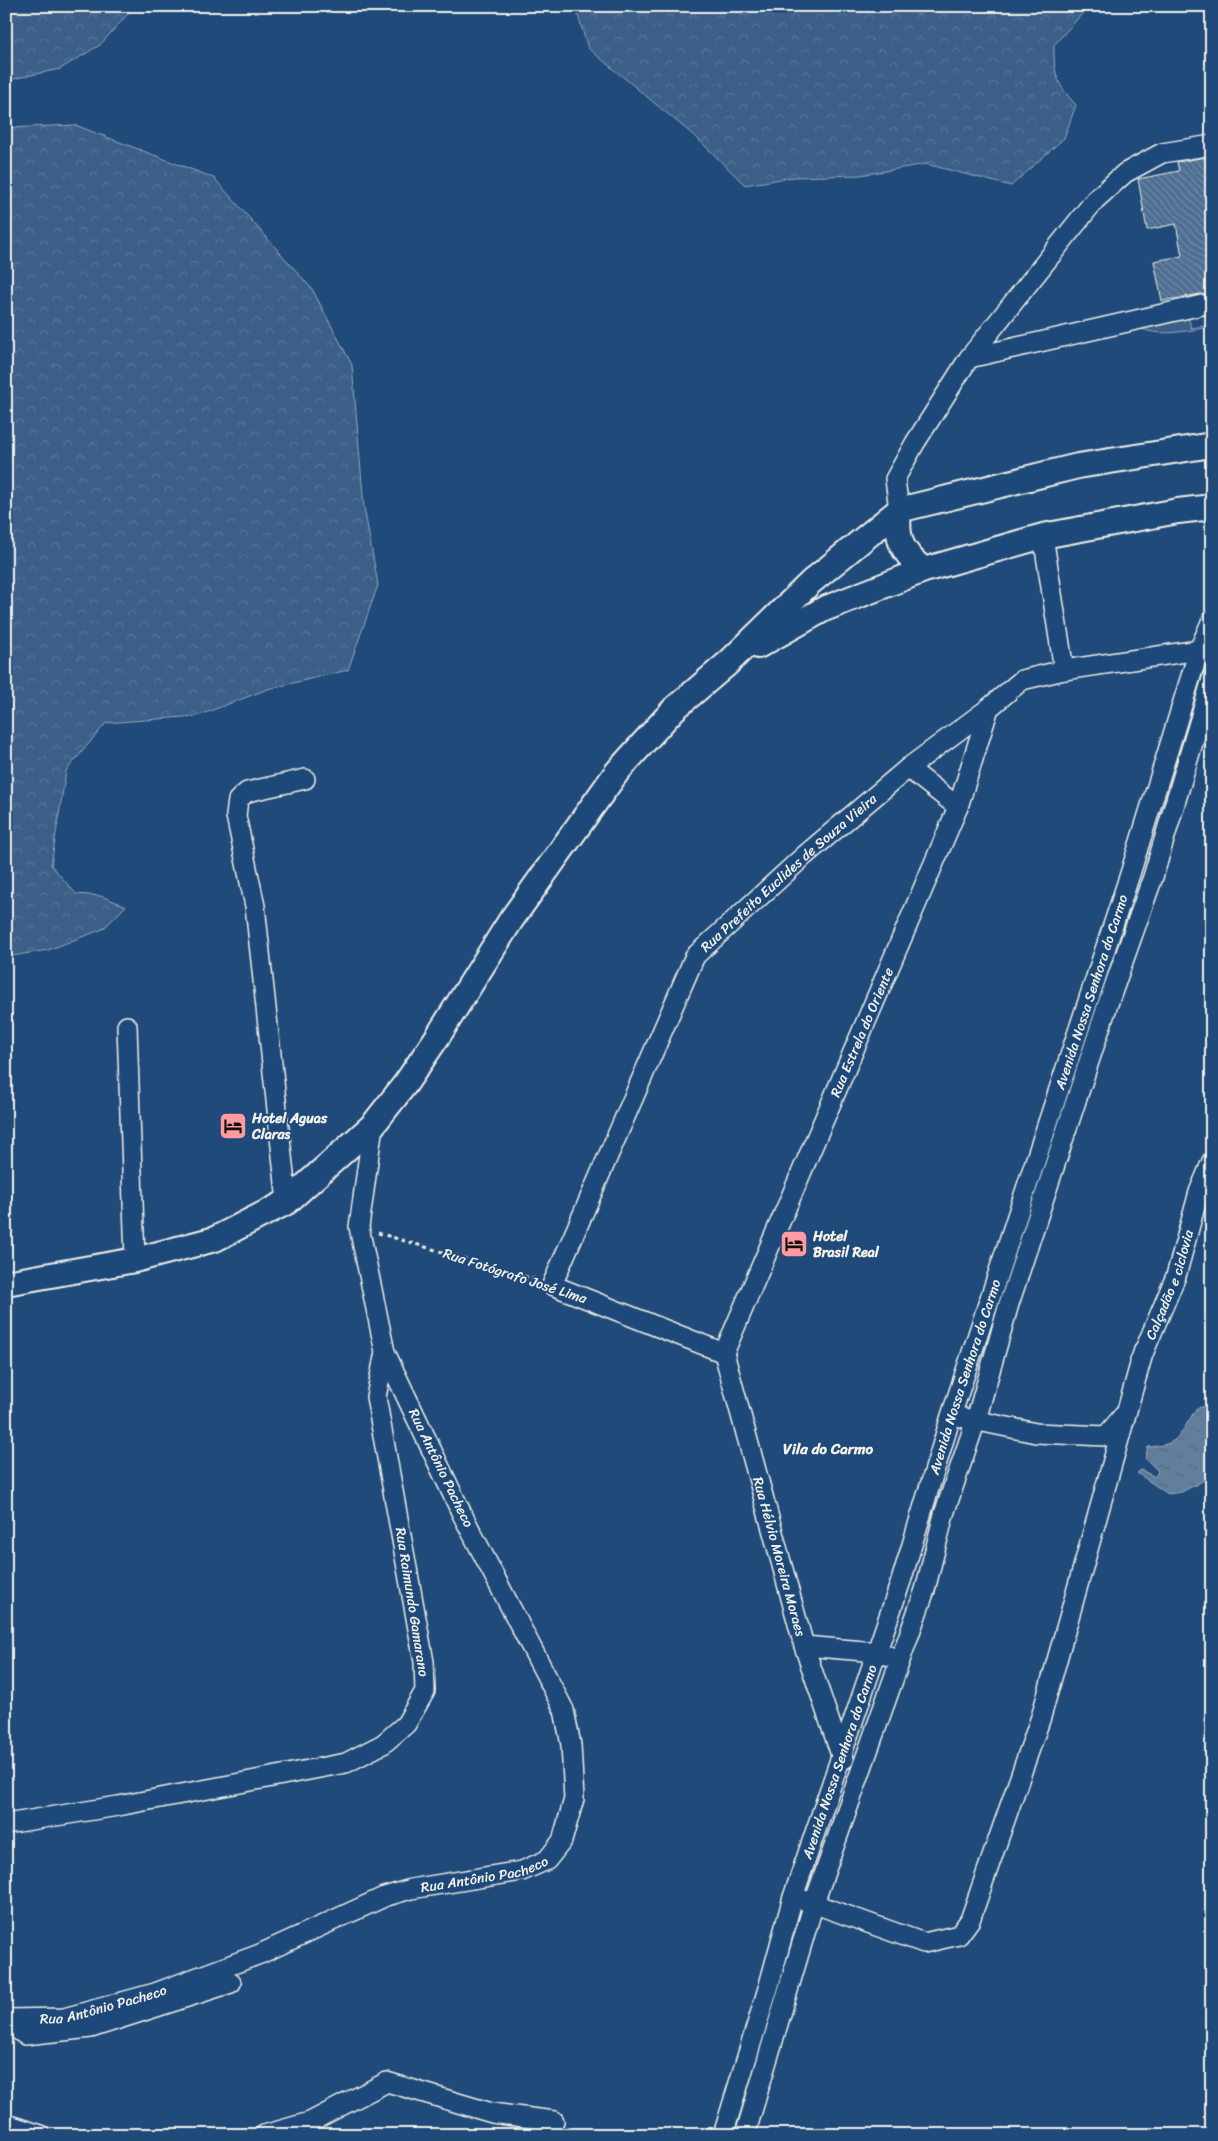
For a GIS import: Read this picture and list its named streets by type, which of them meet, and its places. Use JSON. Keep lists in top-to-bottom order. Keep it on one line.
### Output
{"streets":{"street":["Rua Prefeito Euclides de Souza Vieira","Avenida Nossa Senhora do Carmo","Rua Estrela do Oriente","Rua Fotógrafo José Lima","Calçadão e ciclovia","Rua Antônio Pacheco","Rua Hélvio Moreira Moraes","Rua Raimundo Gamarano"]},"crossings":[["Rua Prefeito Euclides de Souza Vieira","Avenida Nossa Senhora do Carmo"],["Rua Prefeito Euclides de Souza Vieira","Rua Estrela do Oriente"],["Rua Prefeito Euclides de Souza Vieira","Rua Fotógrafo José Lima"],["Avenida Nossa Senhora do Carmo","Rua Hélvio Moreira Moraes"],["Rua Estrela do Oriente","Rua Fotógrafo José Lima"],["Rua Estrela do Oriente","Rua Hélvio Moreira Moraes"],["Rua Fotógrafo José Lima","Rua Hélvio Moreira Moraes"],["Rua Fotógrafo José Lima","Rua Raimundo Gamarano"],["Rua Antônio Pacheco","Rua Raimundo Gamarano"]],"districts":["Vila do Carmo"],"places":{"hotel":["Hotel Aguas Claras","Hotel Brasil Real"]}}
